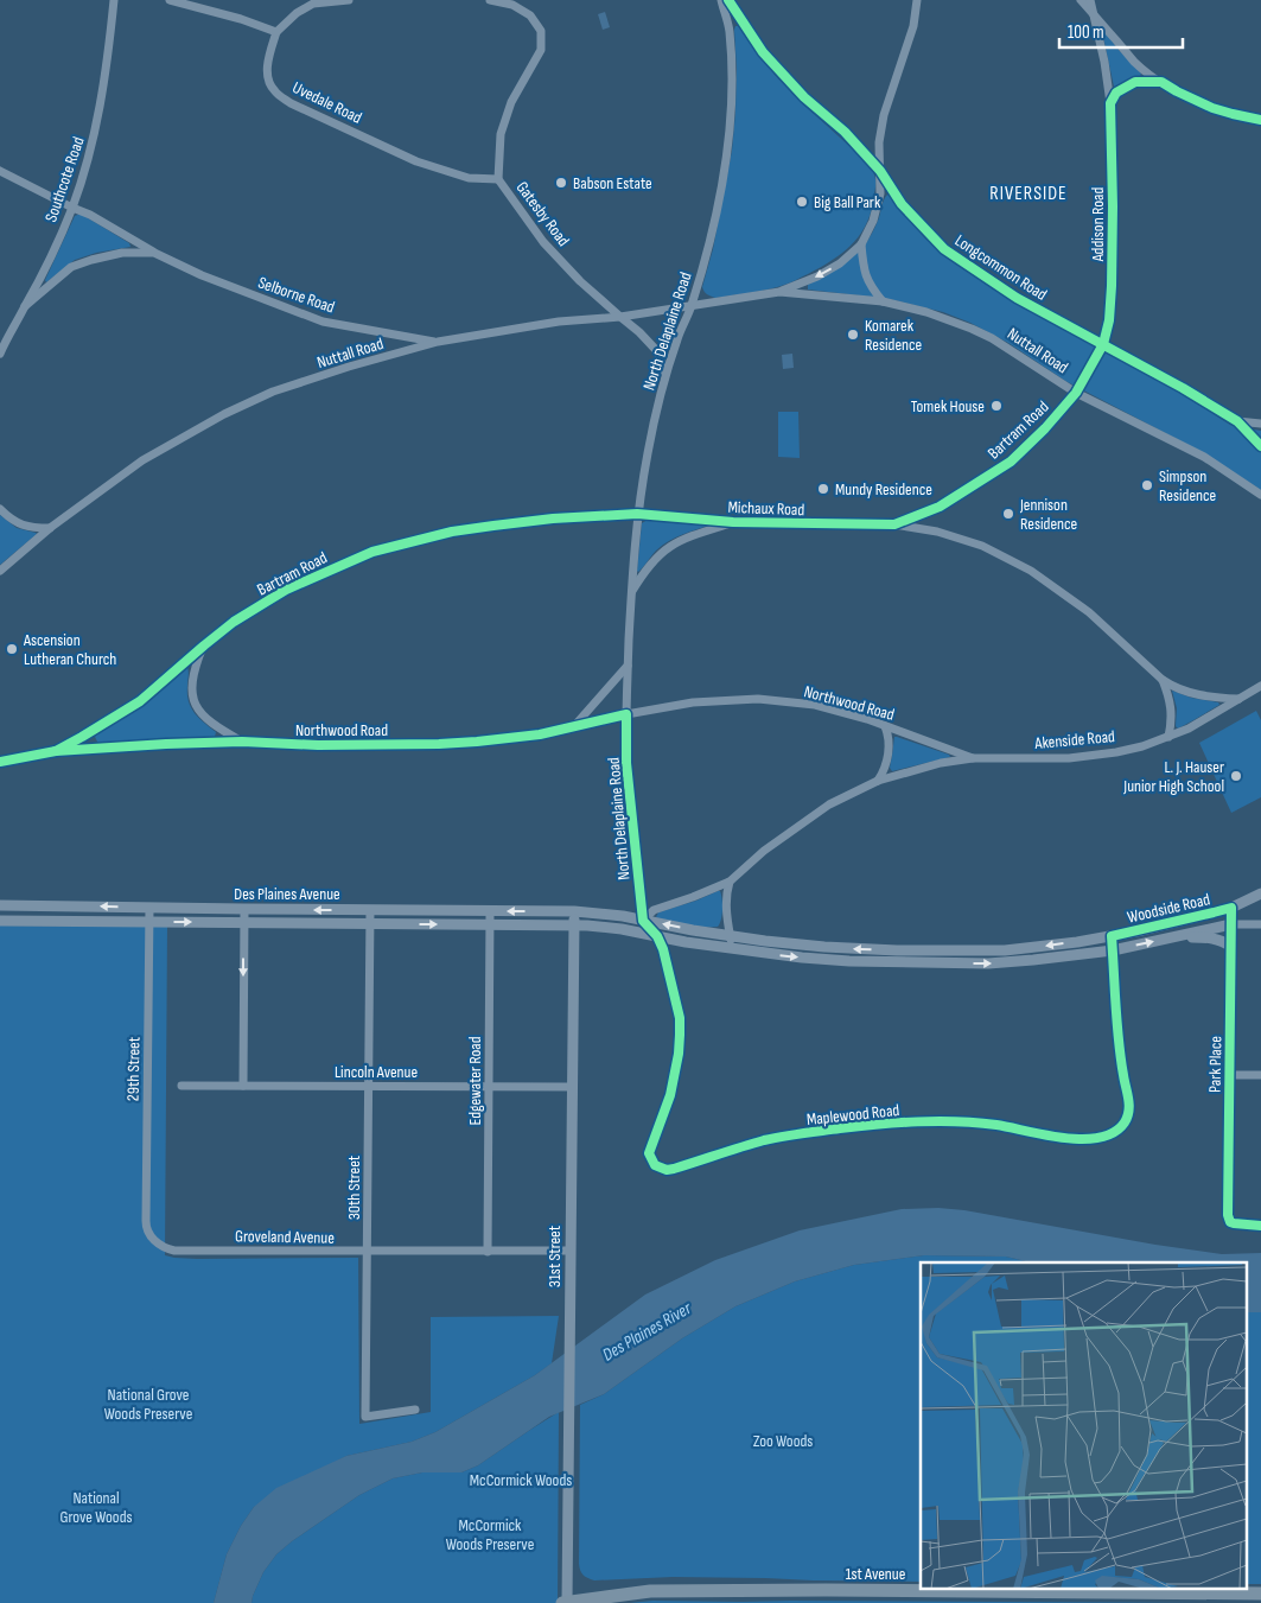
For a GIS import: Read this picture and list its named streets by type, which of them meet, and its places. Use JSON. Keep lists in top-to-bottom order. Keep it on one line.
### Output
{"streets":{"main road":["1st Avenue"],"street":["Uvedale Road","Southcote Road","Gatesby Road","Addison Road","Longcommon Road","Selborne Road","North Delaplaine Road","Nuttall Road","Bartram Road","Michaux Road","Northwood Road","Akenside Road","Des Plaines Avenue","Woodside Road","Park Place","29th Street","Lincoln Avenue","Edgewater Road","Maplewood Road","30th Street","Groveland Avenue","31st Street"]},"crossings":[["Uvedale Road","Gatesby Road"],["Southcote Road","Selborne Road"],["Gatesby Road","Nuttall Road"],["Addison Road","Longcommon Road"],["Addison Road","Bartram Road"],["Longcommon Road","Nuttall Road"],["Longcommon Road","Bartram Road"],["Selborne Road","Nuttall Road"],["North Delaplaine Road","Nuttall Road"],["North Delaplaine Road","Bartram Road"],["North Delaplaine Road","Michaux Road"],["North Delaplaine Road","Northwood Road"],["North Delaplaine Road","Akenside Road"],["North Delaplaine Road","Woodside Road"],["North Delaplaine Road","Maplewood Road"],["Nuttall Road","Bartram Road"],["Bartram Road","Michaux Road"],["Bartram Road","Northwood Road"],["Michaux Road","Akenside Road"],["Northwood Road","Akenside Road"],["Akenside Road","Woodside Road"],["Akenside Road","Maplewood Road"],["Des Plaines Avenue","Woodside Road"],["Des Plaines Avenue","29th Street"],["Des Plaines Avenue","Edgewater Road"],["Des Plaines Avenue","30th Street"],["Des Plaines Avenue","31st Street"],["Woodside Road","Park Place"],["Woodside Road","Maplewood Road"],["Woodside Road","31st Street"],["29th Street","Groveland Avenue"],["Lincoln Avenue","Edgewater Road"],["Lincoln Avenue","30th Street"],["Lincoln Avenue","31st Street"],["Edgewater Road","Groveland Avenue"],["30th Street","Groveland Avenue"],["Groveland Avenue","31st Street"],["31st Street","1st Avenue"]],"districts":["RIVERSIDE"],"water":["Des Plaines River"],"parks":["National Grove Woods Preserve","Zoo Woods","McCormick Woods","National Grove Woods","McCormick Woods Preserve"],"places":["Babson Estate","Big Ball Park","Komarek Residence","Tomek House","Simpson Residence","Mundy Residence","Jennison Residence","Ascension Lutheran Church","L. J. Hauser Junior High School"],"scale_bar":"100 m"}
